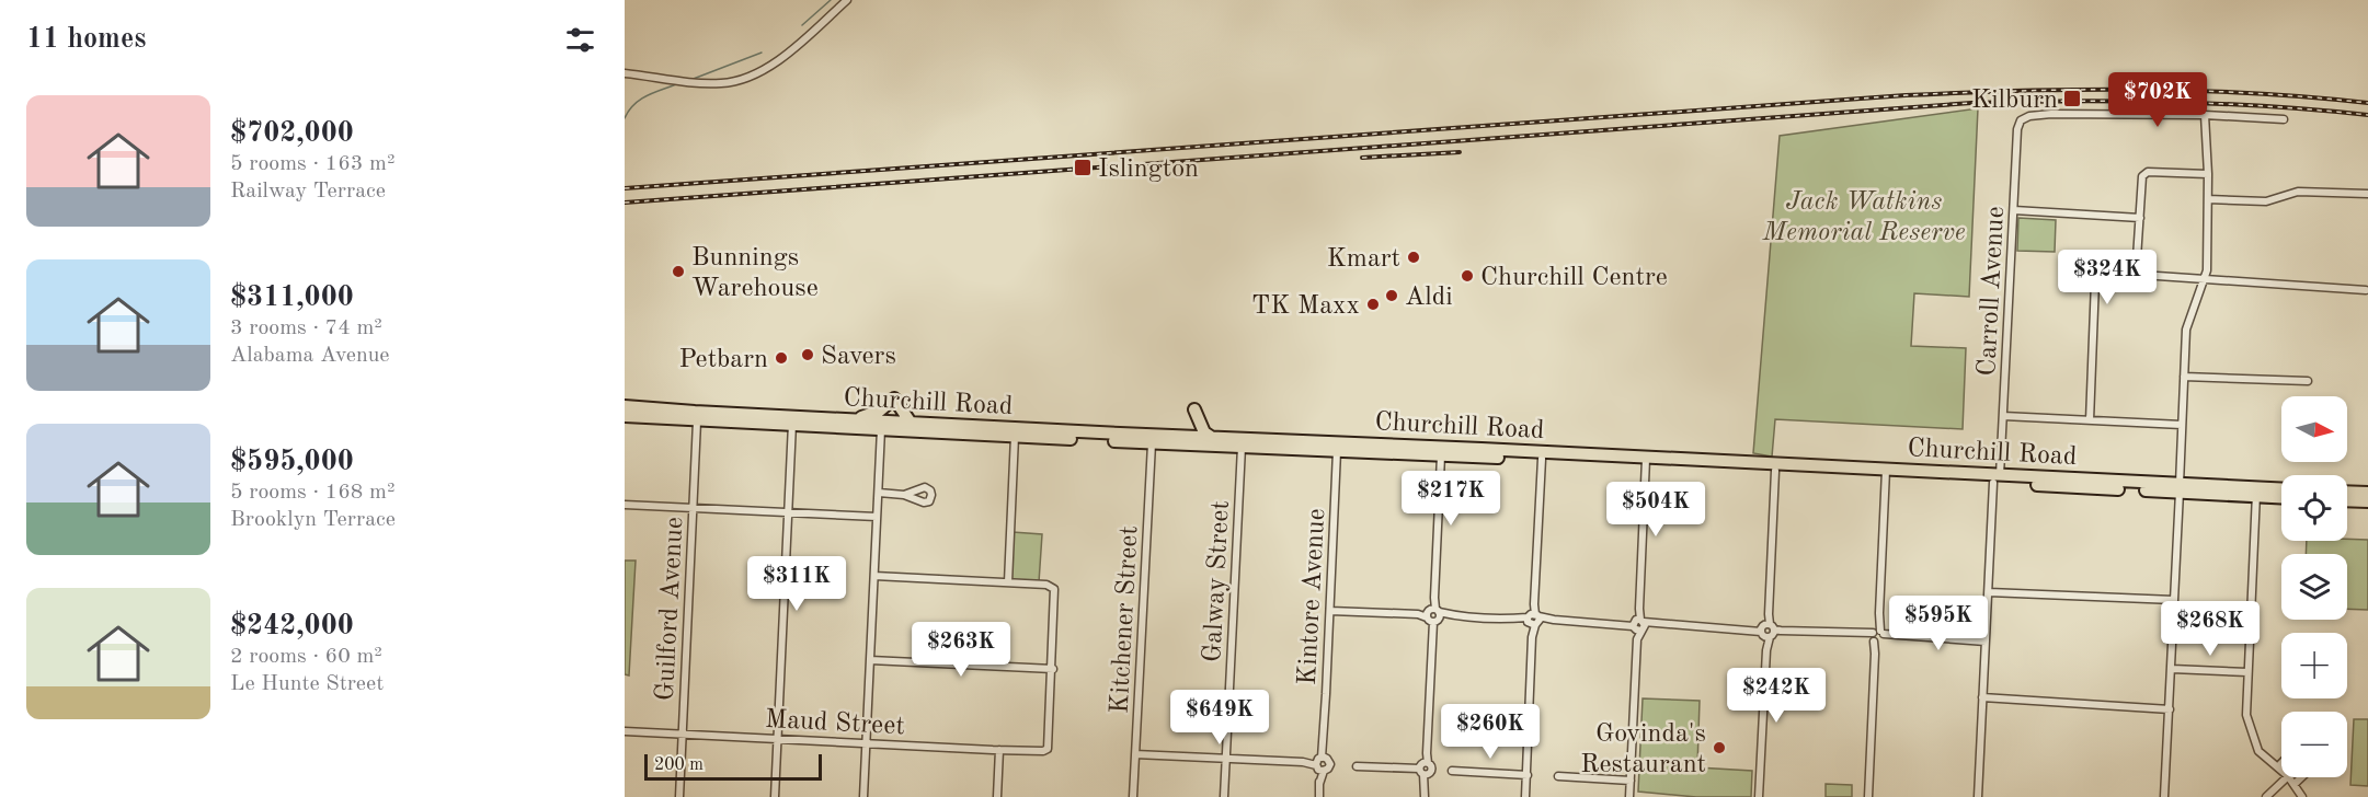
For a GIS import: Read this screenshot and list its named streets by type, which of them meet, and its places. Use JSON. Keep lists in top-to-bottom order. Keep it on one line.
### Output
{"streets":{"main road":["Churchill Road"],"street":["Carroll Avenue","Galway Street","Kintore Avenue","Guilford Avenue","Kitchener Street","Maud Street"]},"crossings":[["Carroll Avenue","Churchill Road"],["Churchill Road","Galway Street"],["Churchill Road","Kintore Avenue"],["Churchill Road","Guilford Avenue"],["Churchill Road","Kitchener Street"],["Guilford Avenue","Maud Street"]],"parks":["Jack Watkins Memorial Reserve"],"places":{"transit":["Kilburn","Islington"],"other":["Kmart","Bunnings Warehouse","Churchill Centre","Aldi","TK Maxx","Savers","Petbarn","Govinda's Restaurant"]},"scale_bar":"200 m","north":"right","page":{"heading":"11 homes","price":["$702K","$324K","$217K","$504K","$311K","$595K","$268K","$263K","$242K","$649K","$260K"],"list":[{"name":"$702,000","note":"5 rooms · 163 m² · Railway Terrace"},{"name":"$311,000","note":"3 rooms · 74 m² · Alabama Avenue"},{"name":"$595,000","note":"5 rooms · 168 m² · Brooklyn Terrace"},{"name":"$242,000","note":"2 rooms · 60 m² · Le Hunte Street"}],"map_buttons":["+","−"],"scale":"200 m"}}
